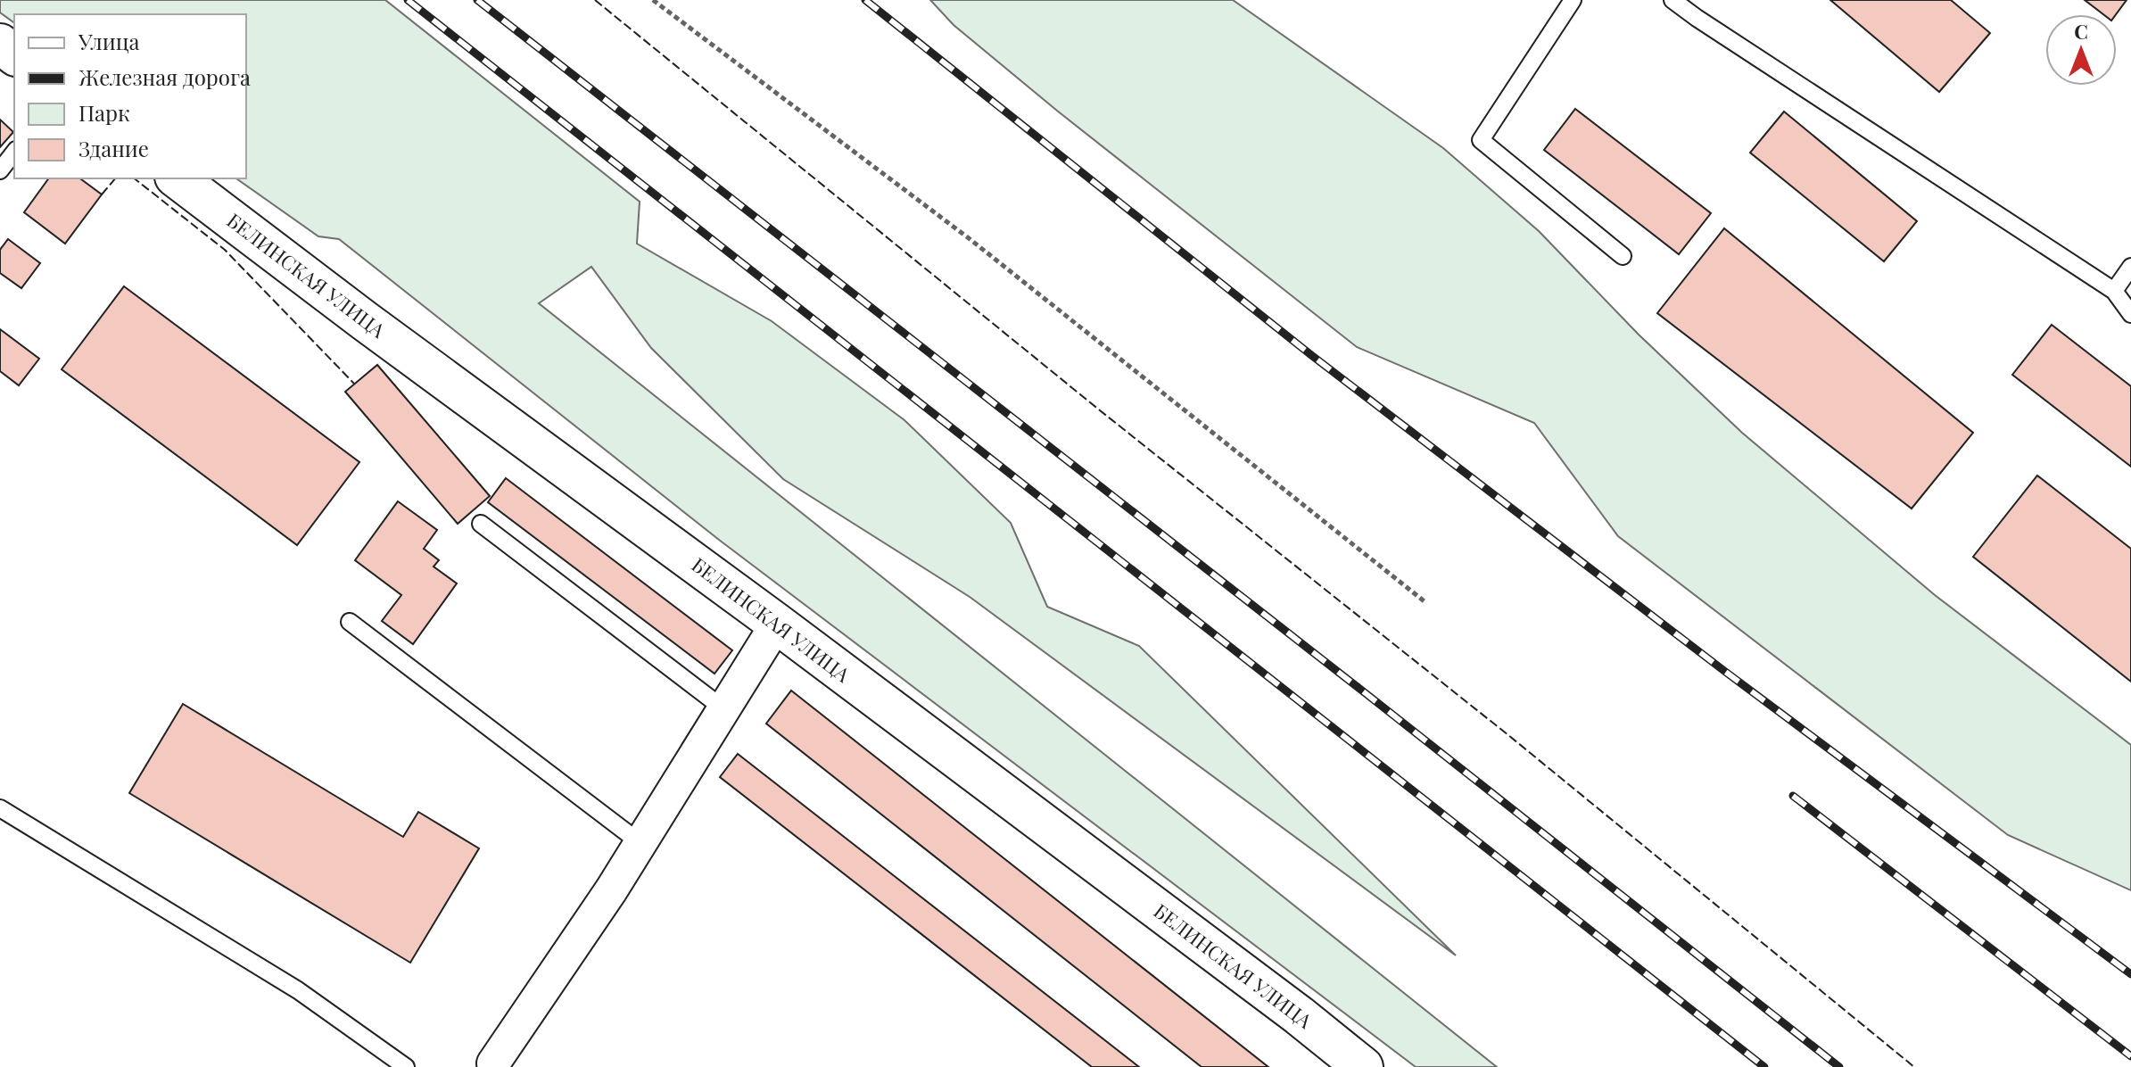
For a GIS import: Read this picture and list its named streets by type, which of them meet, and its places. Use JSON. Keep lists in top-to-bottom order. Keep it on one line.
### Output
{"streets":{"street":["БЕЛИНСКАЯ УЛИЦА"]},"legend":["Улица","Железная дорога","Парк","Здание"],"north":"top"}
